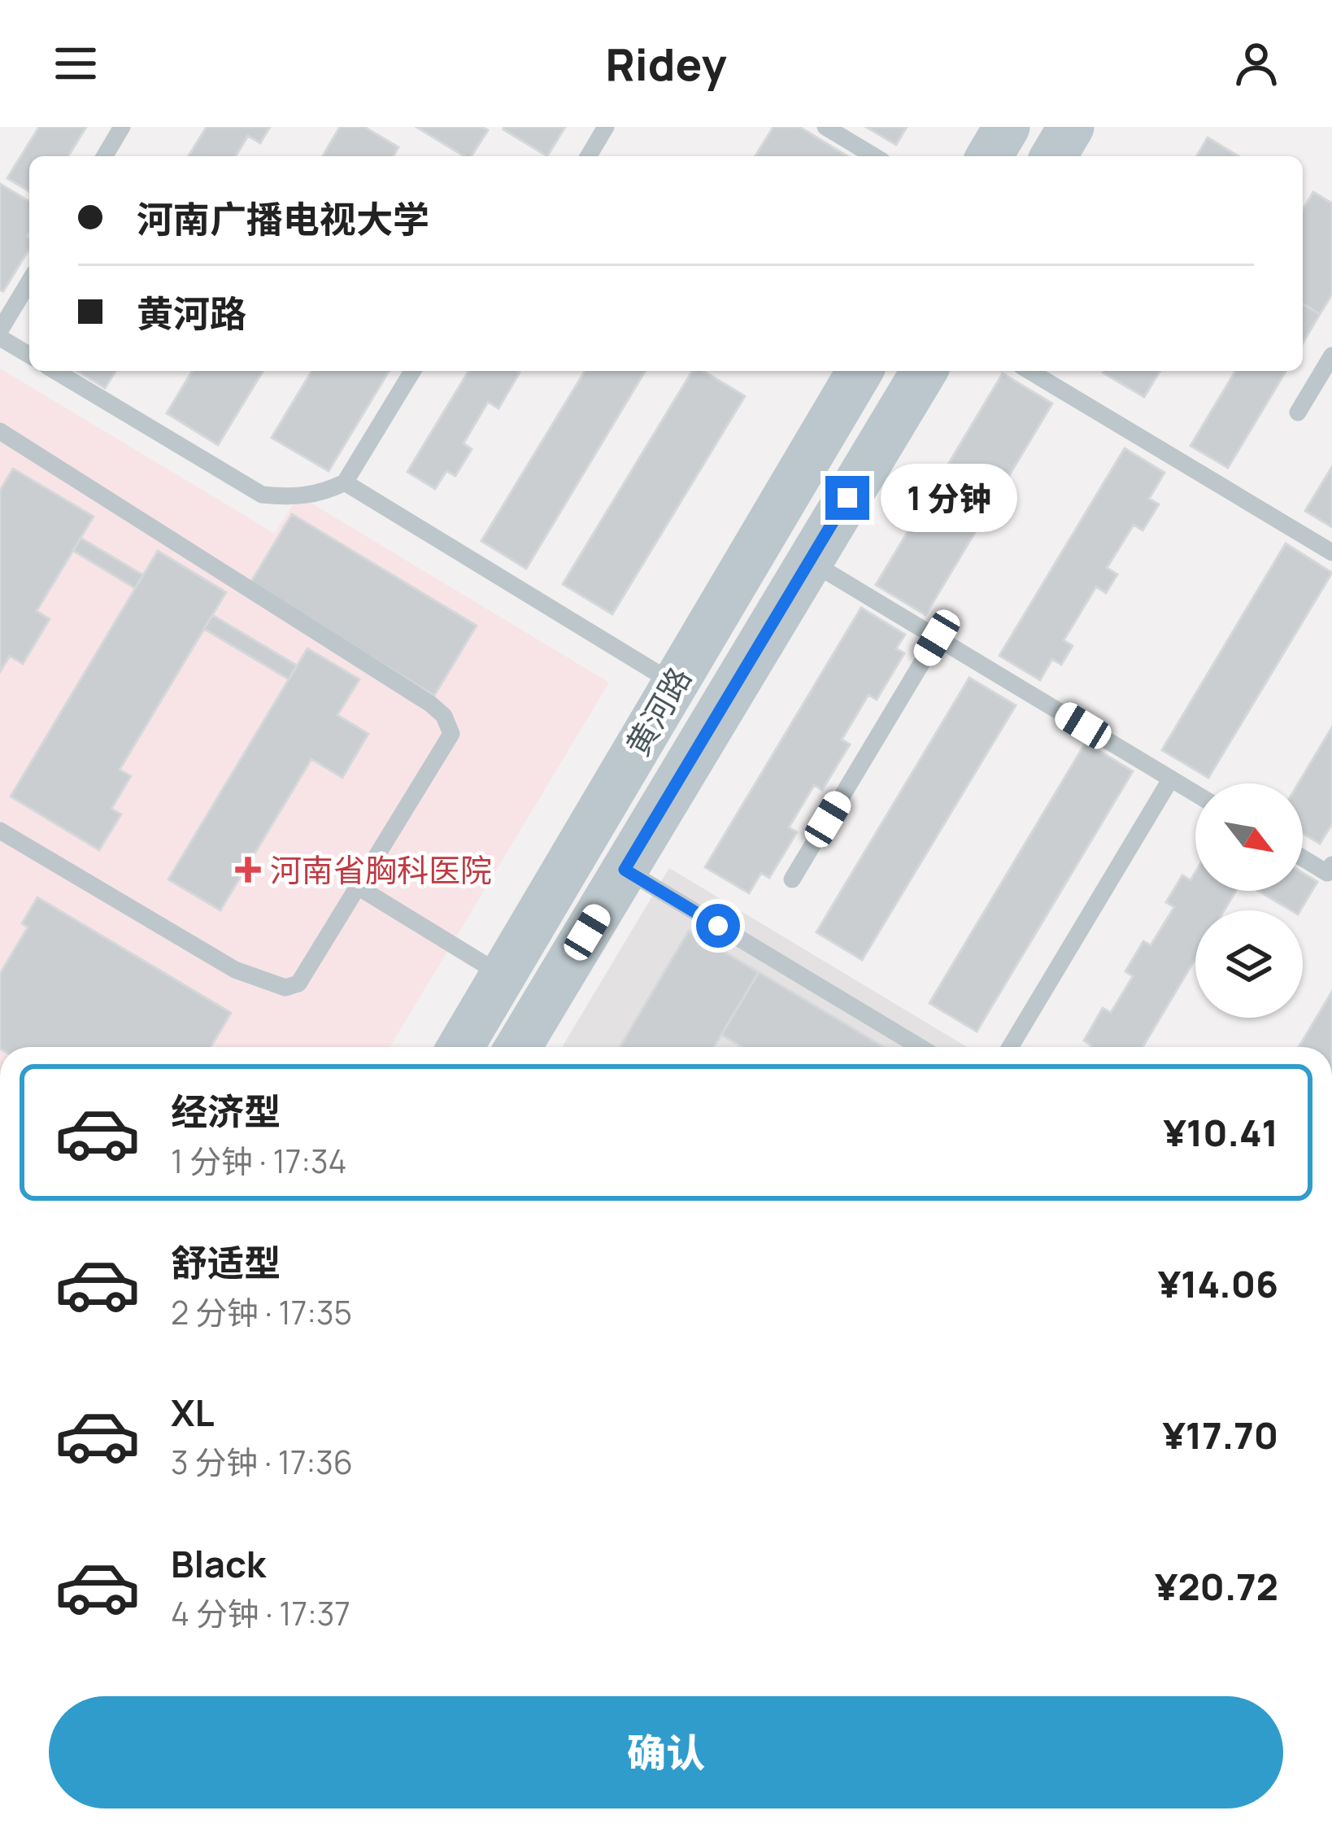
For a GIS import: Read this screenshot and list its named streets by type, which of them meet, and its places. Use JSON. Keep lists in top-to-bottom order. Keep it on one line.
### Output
{"streets":{"main road":["黄河路"]},"places":{"health":["河南省胸科医院"]},"north":"bottom right","page":{"header":"Ridey","banner":["河南广播电视大学","黄河路"],"bubble":"1 分钟","list":[{"name":"经济型","note":"1 分钟 · 17:34","value":"¥10.41"},{"name":"舒适型","note":"2 分钟 · 17:35","value":"¥14.06"},{"name":"XL","note":"3 分钟 · 17:36","value":"¥17.70"},{"name":"Black","note":"4 分钟 · 17:37","value":"¥20.72"}],"buttons":"确认"}}
